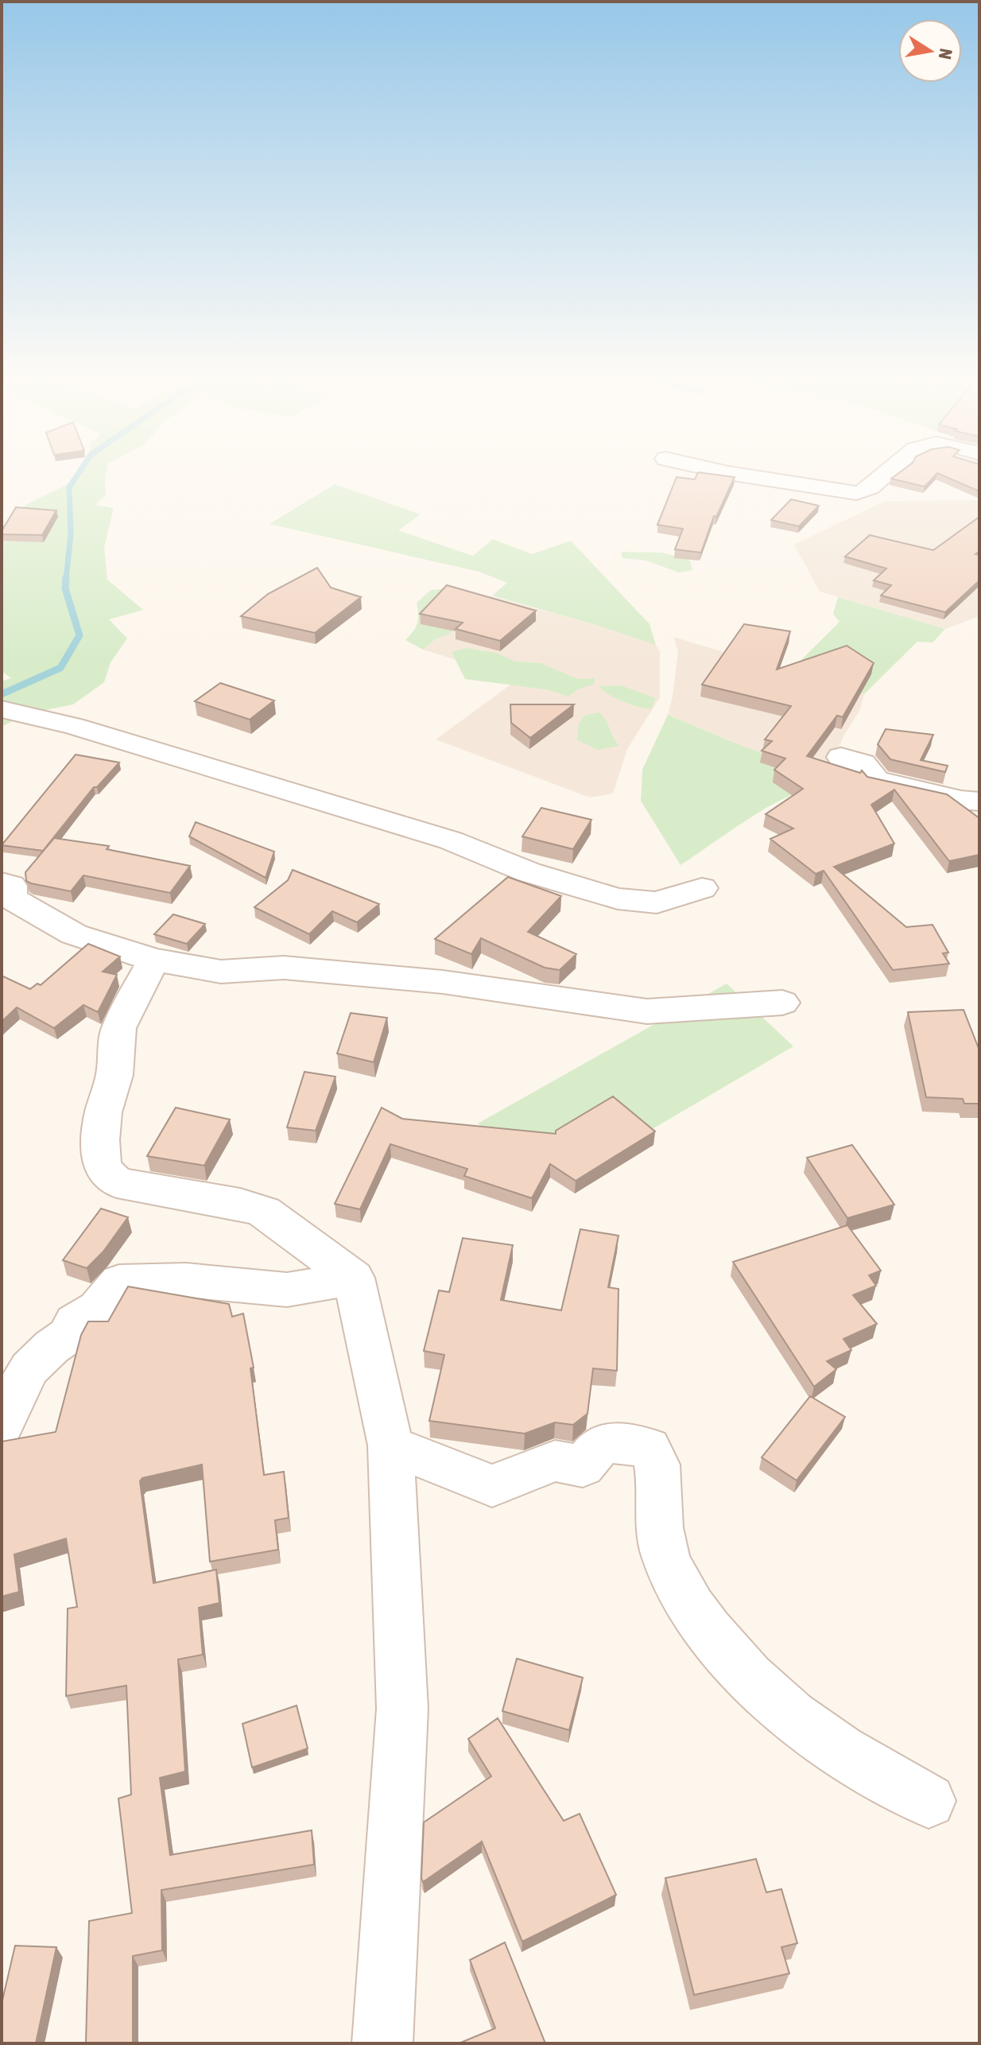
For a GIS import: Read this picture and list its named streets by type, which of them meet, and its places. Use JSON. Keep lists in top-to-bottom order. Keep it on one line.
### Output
{"north":"right"}
